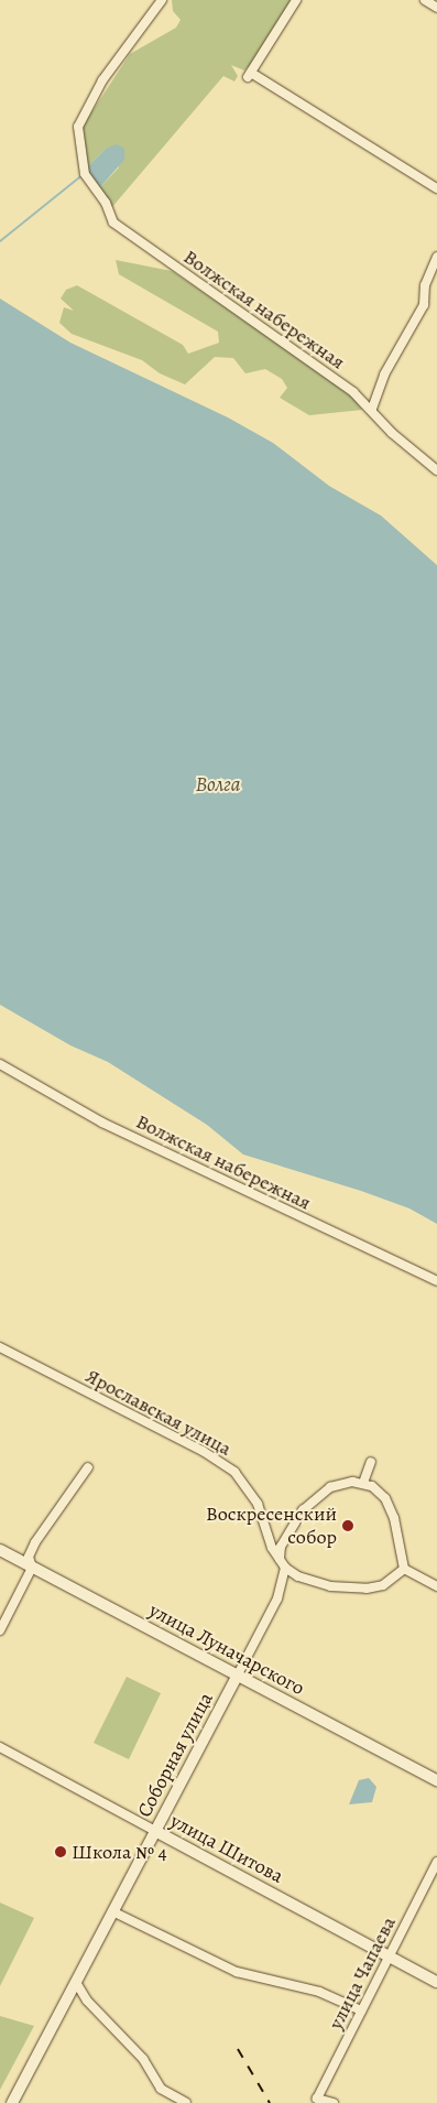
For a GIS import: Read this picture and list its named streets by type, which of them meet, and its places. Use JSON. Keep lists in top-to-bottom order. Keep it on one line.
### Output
{"streets":{"street":["Волжская набережная","Ярославская улица","улица Луначарского","Соборная улица","улица Шитова","улица Чапаева"]},"crossings":[["Ярославская улица","Соборная улица"],["улица Луначарского","Соборная улица"],["Соборная улица","улица Шитова"],["улица Шитова","улица Чапаева"]],"water":["Волга"],"places":["Воскресенский собор","Школа № 4"]}
